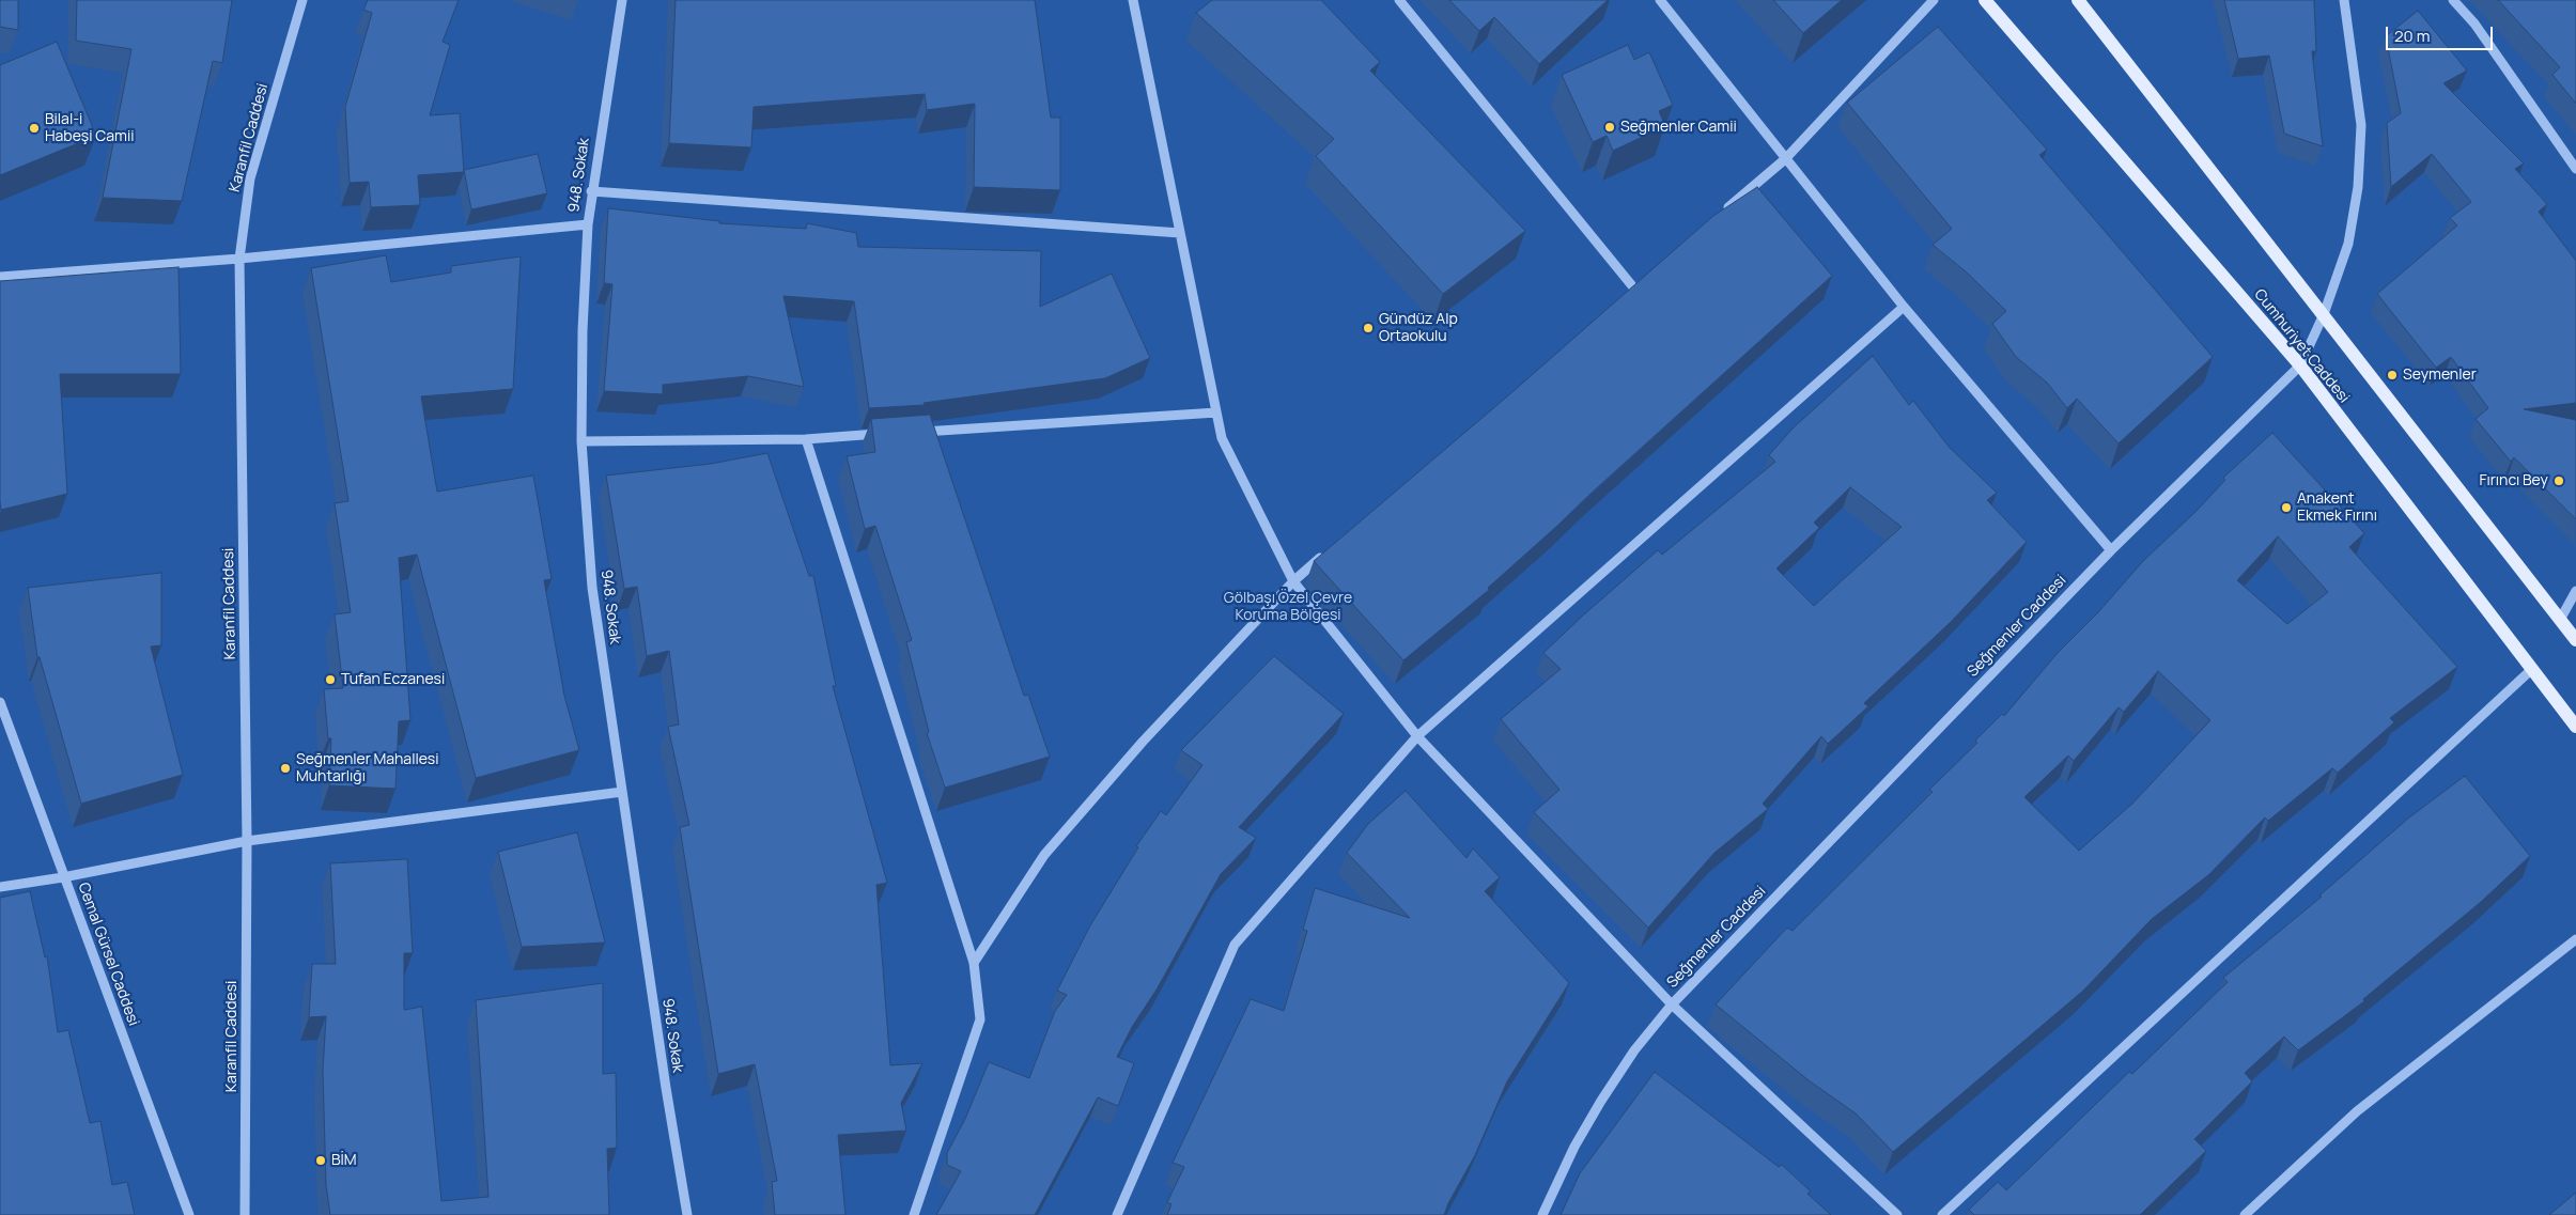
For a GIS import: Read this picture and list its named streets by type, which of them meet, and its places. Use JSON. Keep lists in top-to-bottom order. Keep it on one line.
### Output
{"streets":{"main road":["Cumhuriyet Caddesi"],"street":["Karanfil Caddesi","948. Sokak","Seğmenler Caddesi","Cemal Gürsel Caddesi"]},"crossings":[["Cumhuriyet Caddesi","Seğmenler Caddesi"]],"parks":["Gölbaşı Özel Çevre Koruma Bölgesi"],"places":["Seğmenler Camii","Bilal-i Habeşi Camii","Gündüz Alp Ortaokulu","Seymenler","Fırıncı Bey","Anakent Ekmek Fırını","Tufan Eczanesi","Seğmenler Mahallesi Muhtarlığı","BİM"],"scale_bar":"20 m"}
